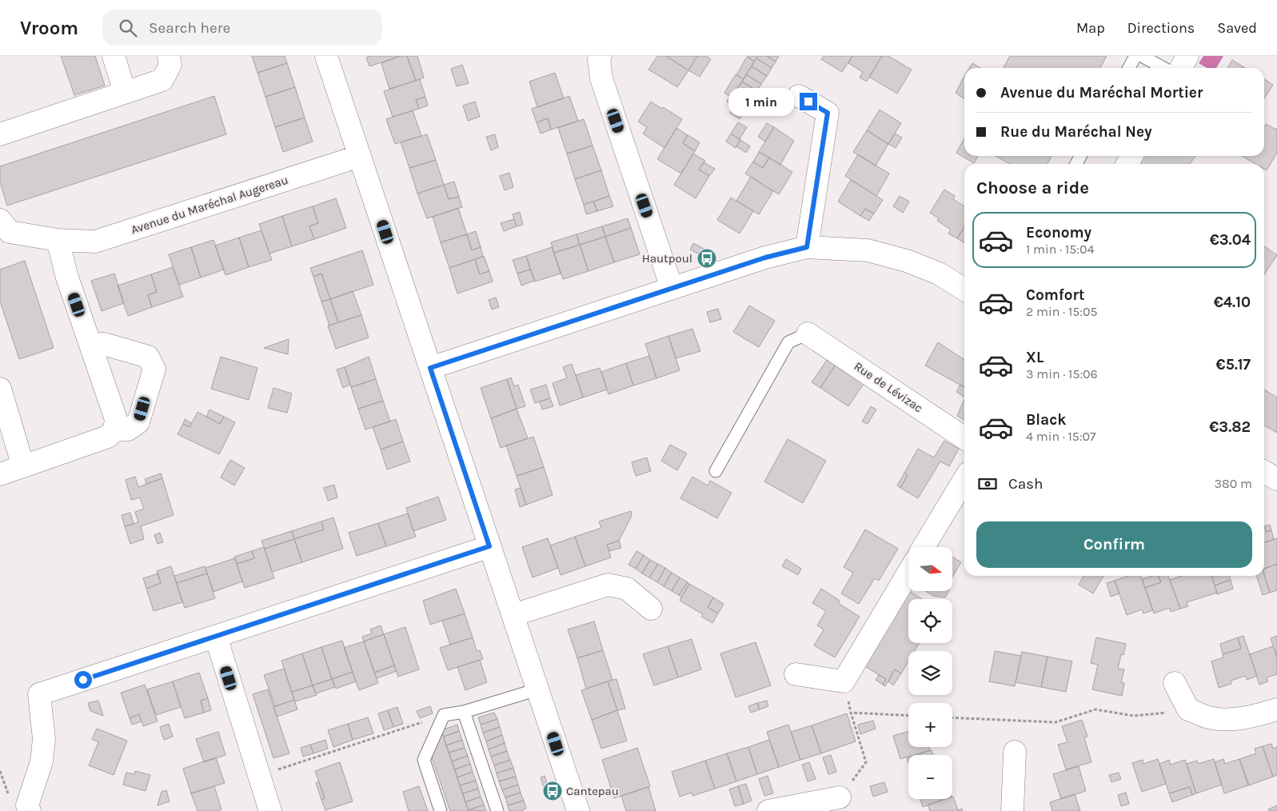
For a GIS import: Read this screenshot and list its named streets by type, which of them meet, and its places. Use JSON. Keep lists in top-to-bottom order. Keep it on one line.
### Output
{"streets":{"street":["Avenue du Maréchal Augereau","Rue de Lévizac"]},"places":{"bus stop":["Hautpoul","Cantepau"]},"north":"right","page":{"header":"Vroom","search":"Search here","nav":["Map","Directions","Saved"],"banner":["Avenue du Maréchal Mortier","Rue du Maréchal Ney"],"bubble":"1 min","heading":"Choose a ride","list":[{"name":"Economy","note":"1 min · 15:04","value":"€3.04"},{"name":"Comfort","note":"2 min · 15:05","value":"€4.10"},{"name":"XL","note":"3 min · 15:06","value":"€5.17"},{"name":"Black","note":"4 min · 15:07","value":"€3.82"}],"pay":["Cash","380 m"],"buttons":"Confirm","map_buttons":["+","−"]}}
